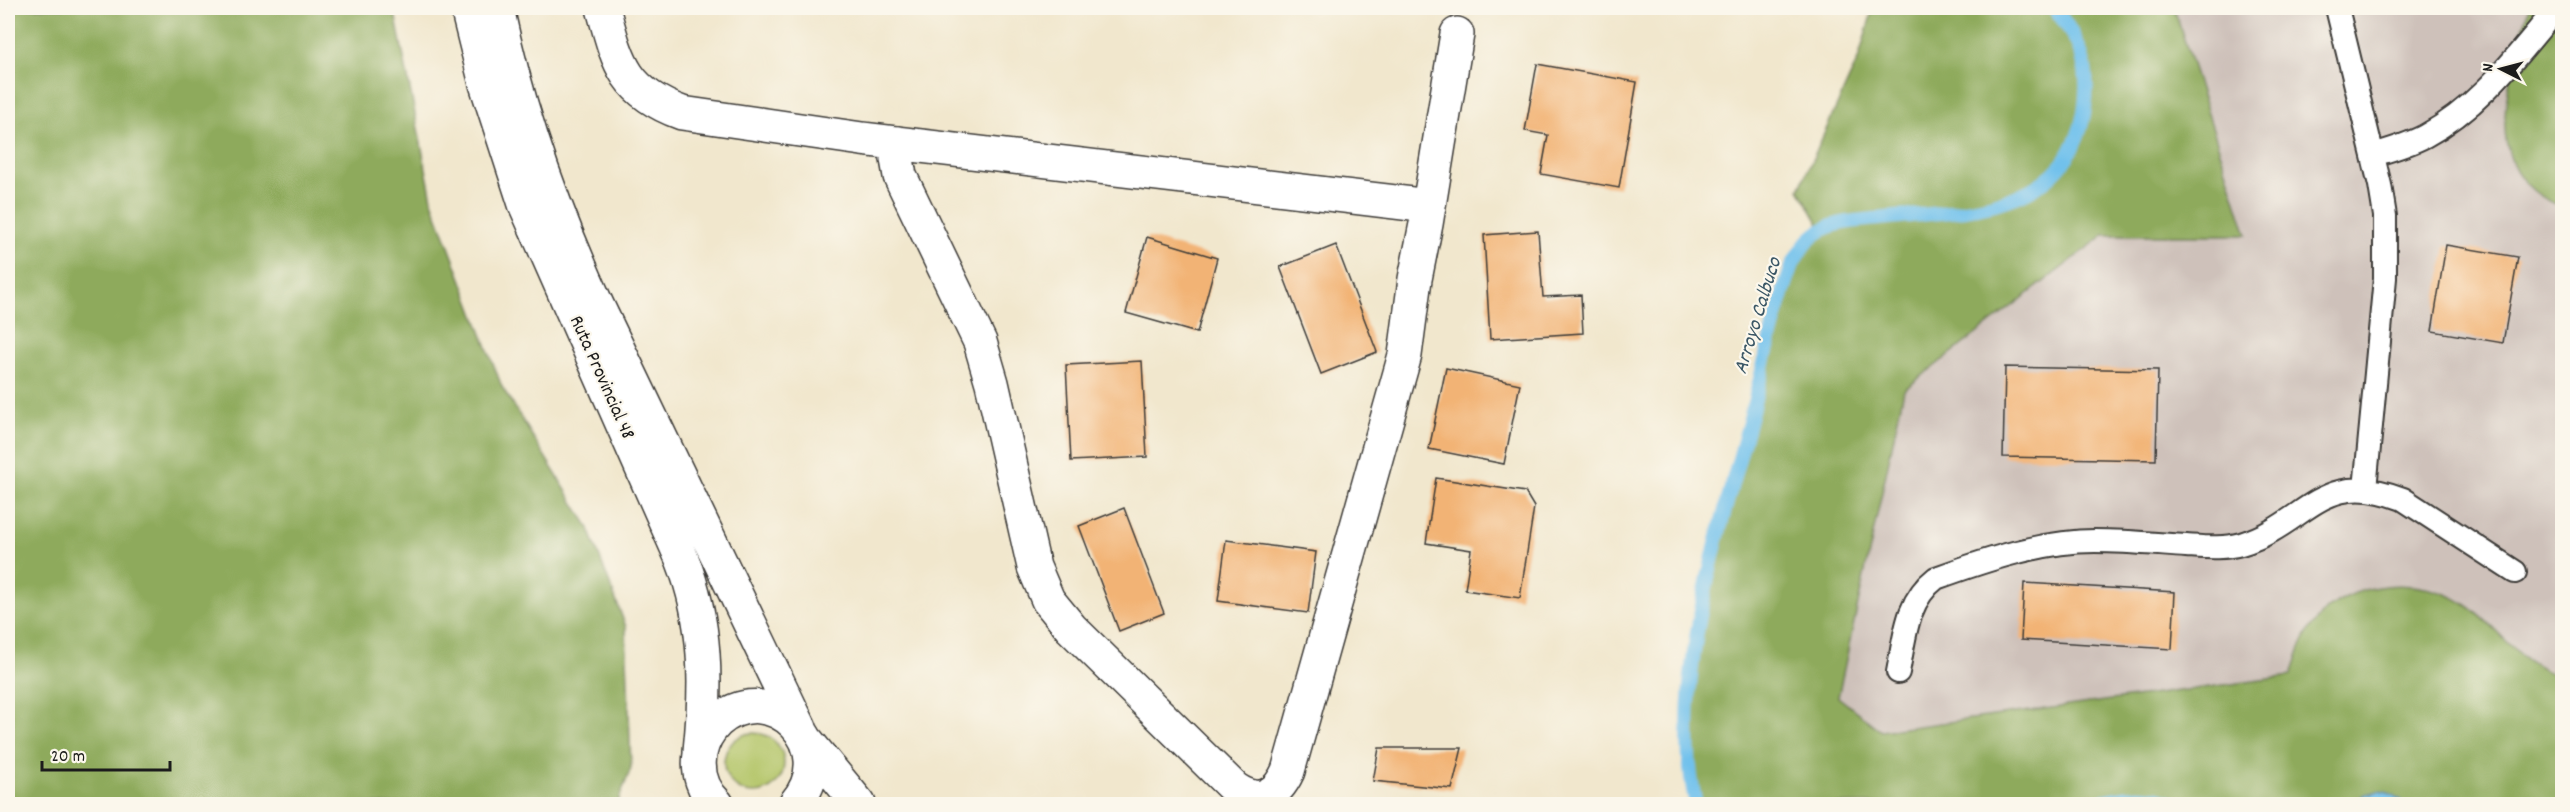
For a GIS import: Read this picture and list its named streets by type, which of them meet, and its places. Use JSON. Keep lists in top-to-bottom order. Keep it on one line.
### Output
{"streets":{"street":["Ruta Provincial 48"]},"water":["Arroyo Calbuco"],"scale_bar":"20 m","north":"left"}
